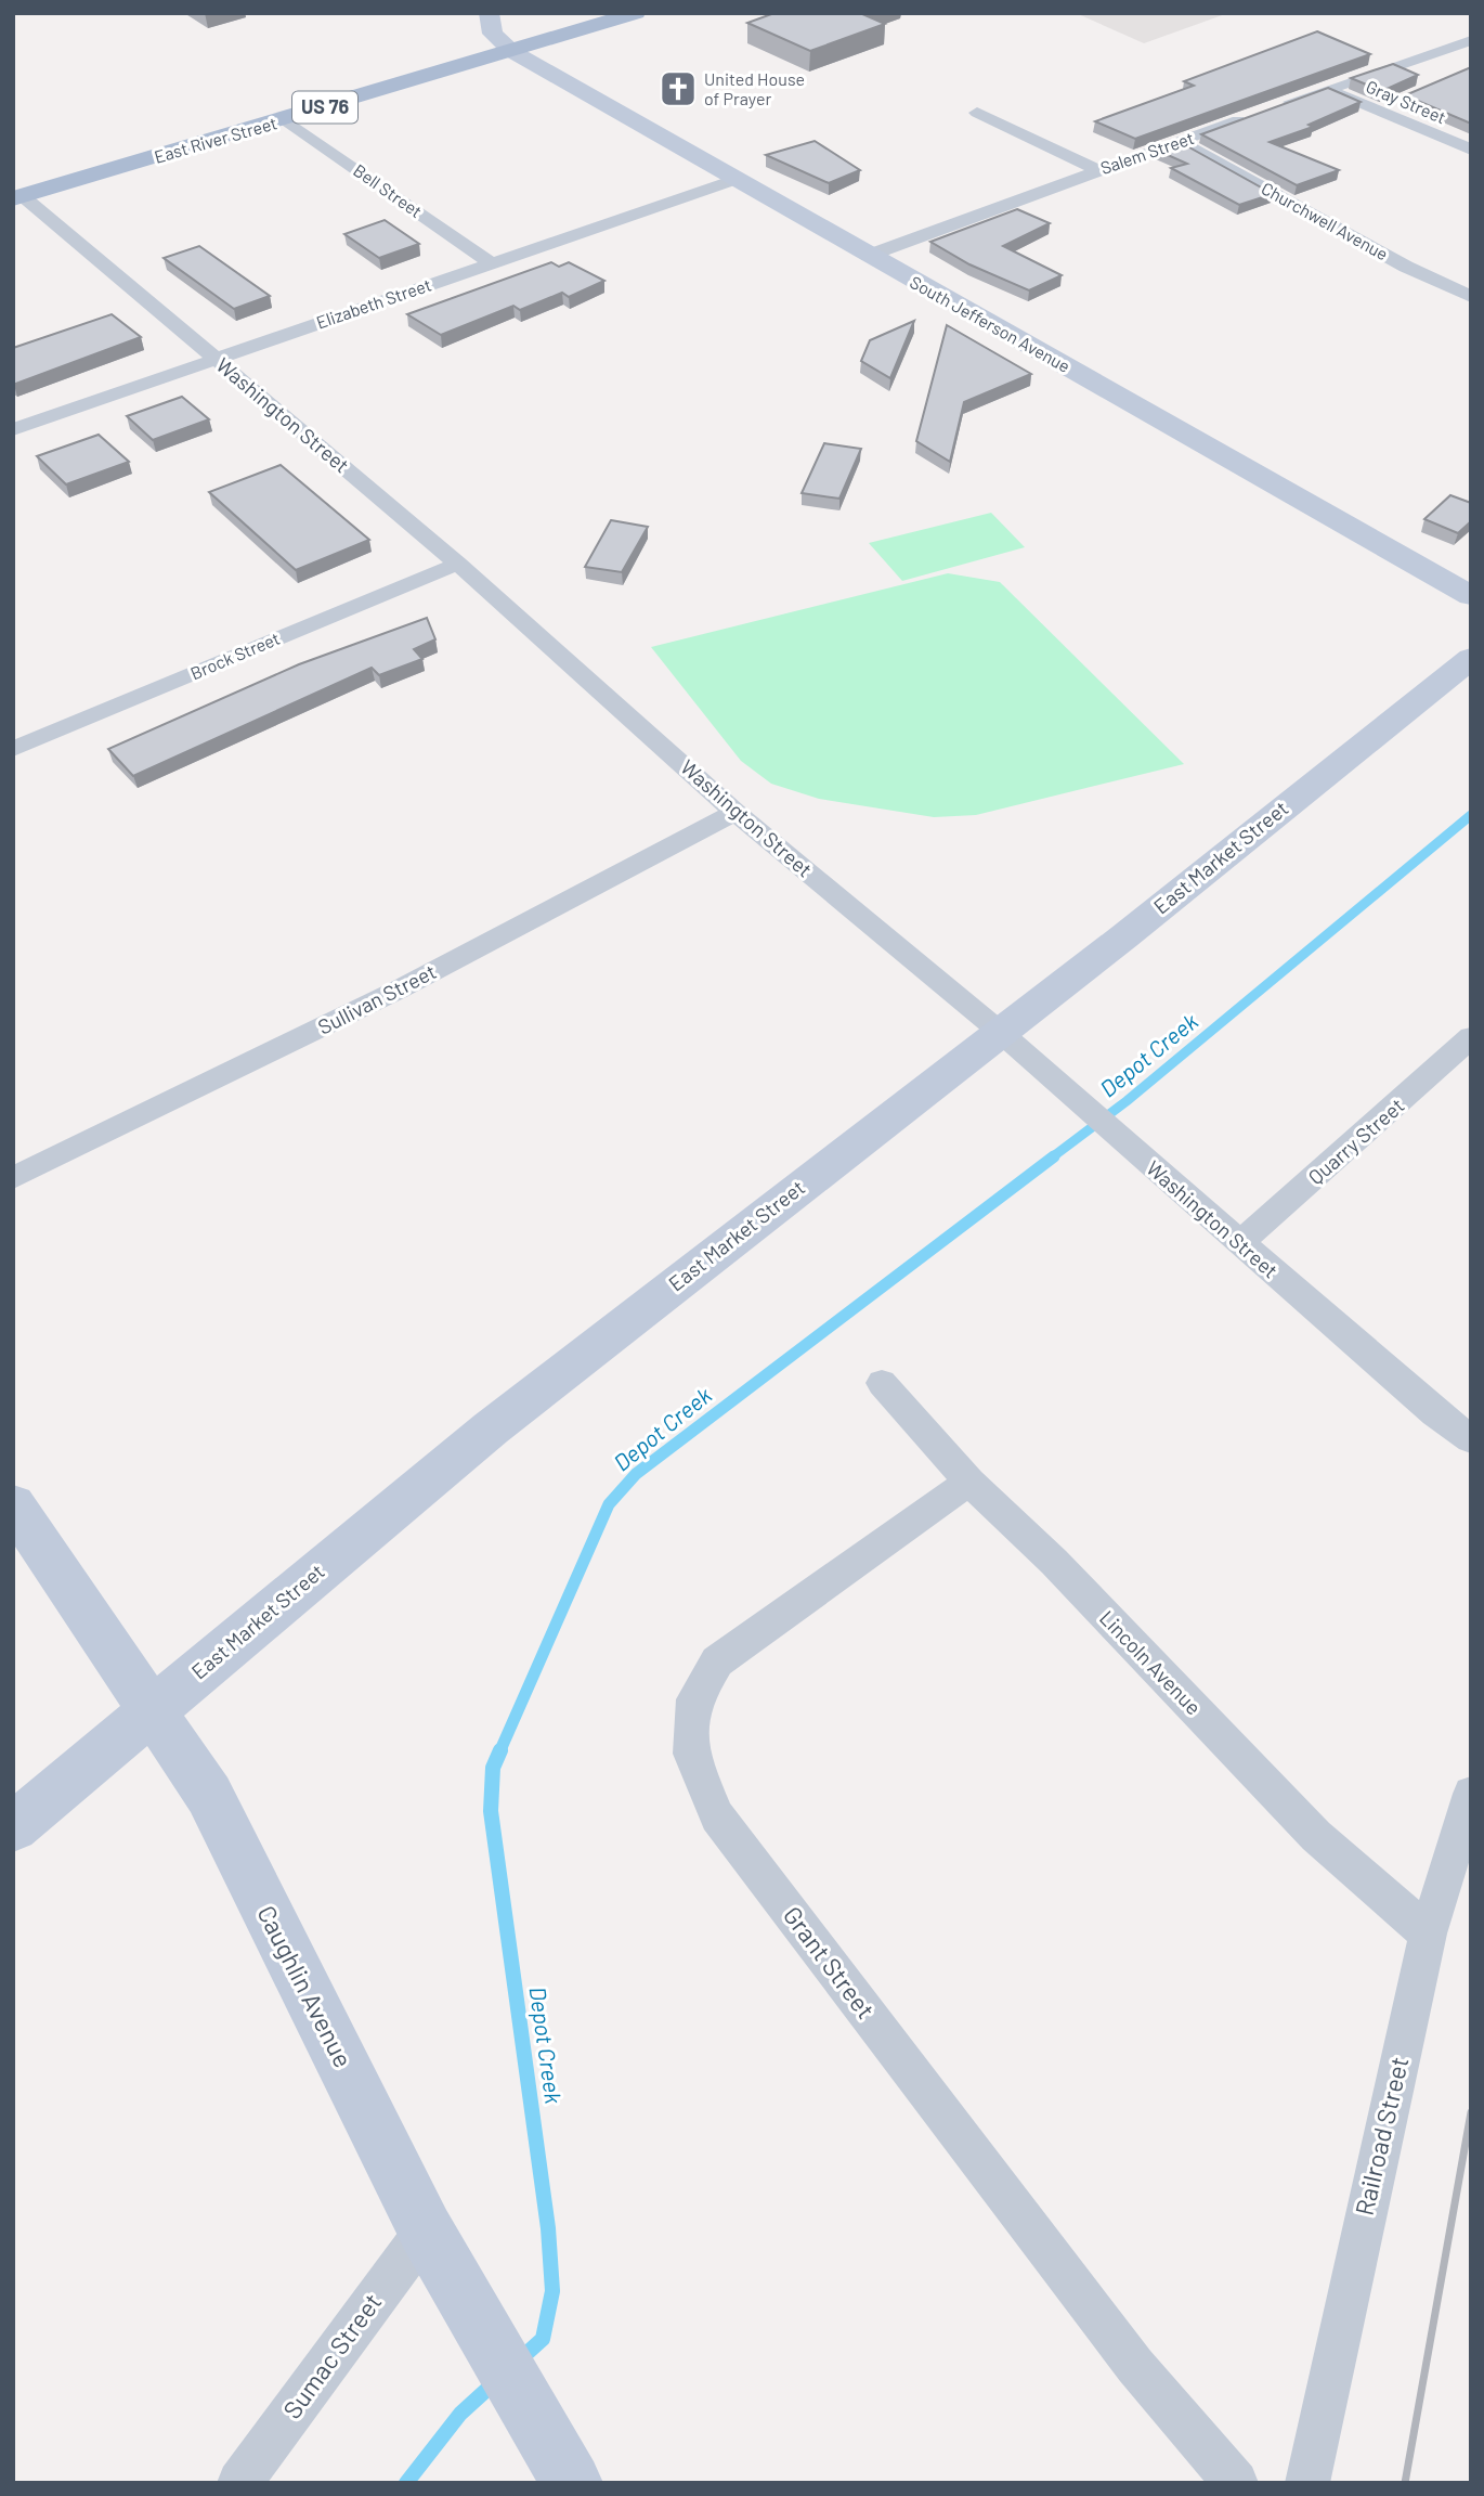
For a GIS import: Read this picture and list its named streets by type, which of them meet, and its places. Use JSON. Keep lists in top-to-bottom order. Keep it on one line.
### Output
{"streets":{"main road":["US 76","East River Street"],"street":["Gray Street","Salem Street","Bell Street","Churchwell Avenue","Elizabeth Street","South Jefferson Avenue","Washington Street","Brock Street","East Market Street","Sullivan Street","Quarry Street","Lincoln Avenue","Grant Street","Caughlin Avenue","Railroad Street","Sumac Street"]},"crossings":[["Gray Street","Salem Street"],["East River Street","Bell Street"],["East River Street","South Jefferson Avenue"],["East River Street","Washington Street"],["Salem Street","Churchwell Avenue"],["Salem Street","South Jefferson Avenue"],["Bell Street","Elizabeth Street"],["Elizabeth Street","South Jefferson Avenue"],["Elizabeth Street","Washington Street"],["Washington Street","Brock Street"],["Washington Street","East Market Street"],["Washington Street","Sullivan Street"],["Washington Street","Quarry Street"],["East Market Street","Caughlin Avenue"],["Lincoln Avenue","Grant Street"],["Lincoln Avenue","Railroad Street"],["Caughlin Avenue","Sumac Street"]],"water":["Depot Creek"],"places":{"church":["United House of Prayer"]}}
